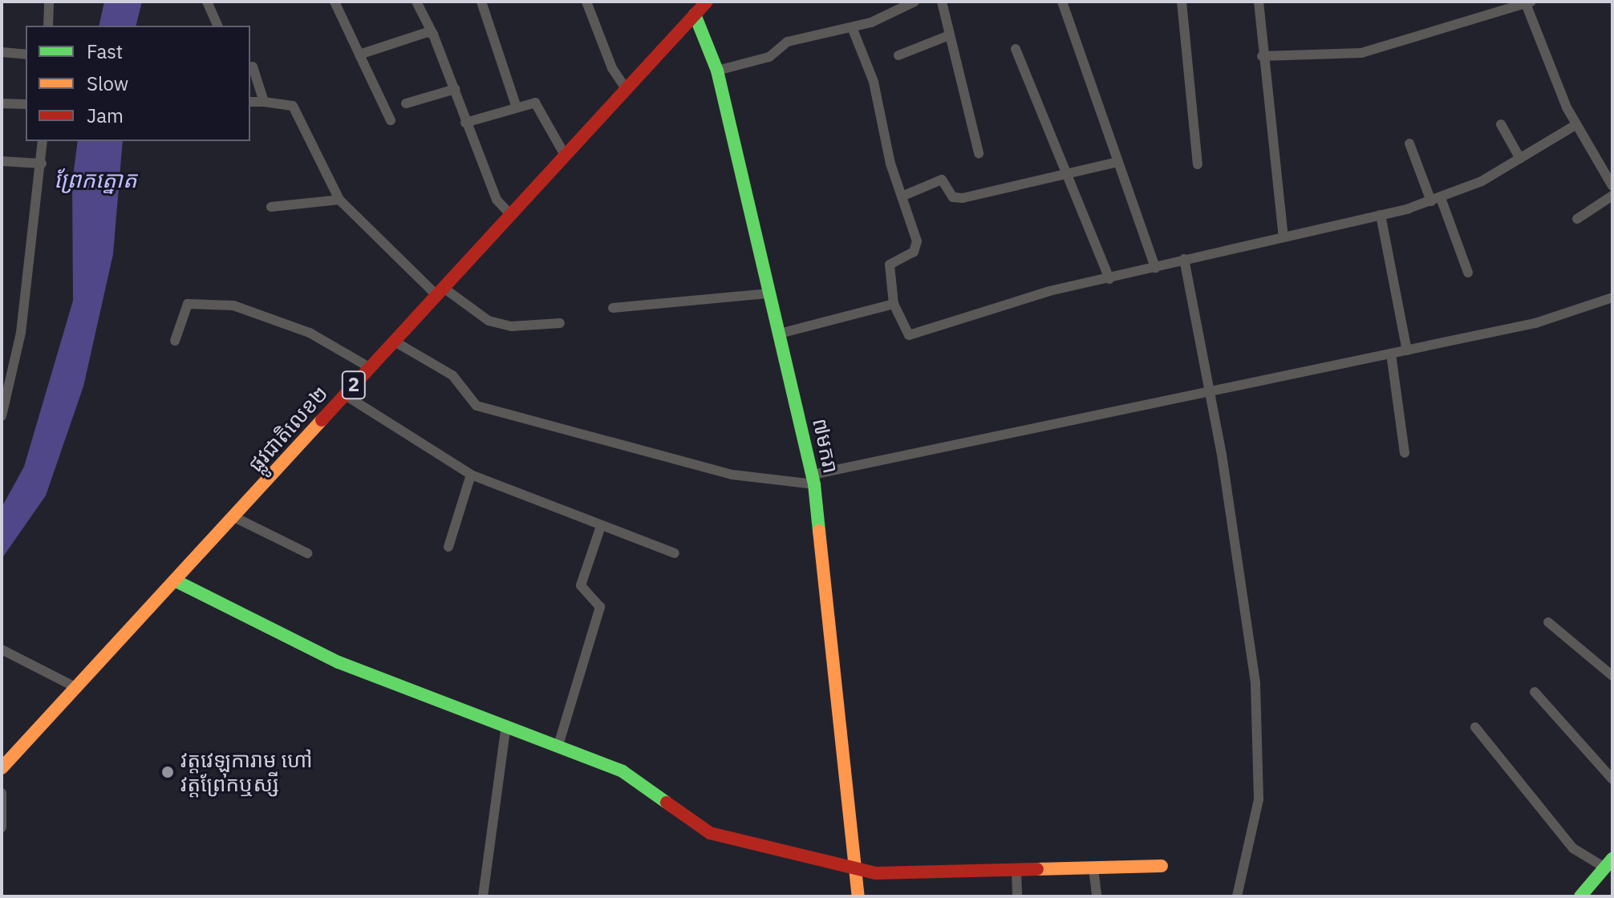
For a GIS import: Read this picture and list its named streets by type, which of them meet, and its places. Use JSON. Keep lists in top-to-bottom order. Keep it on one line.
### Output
{"streets":{"main road":["2","ផ្លូវជាតិលេខ២","៧មករា"]},"crossings":[["ផ្លូវជាតិលេខ២","៧មករា"]],"water":["ព្រែកត្នោត"],"places":["វត្តវេឡុការាម ហៅ វត្តព្រែកឬស្សី"],"legend":["Fast","Slow","Jam"]}
